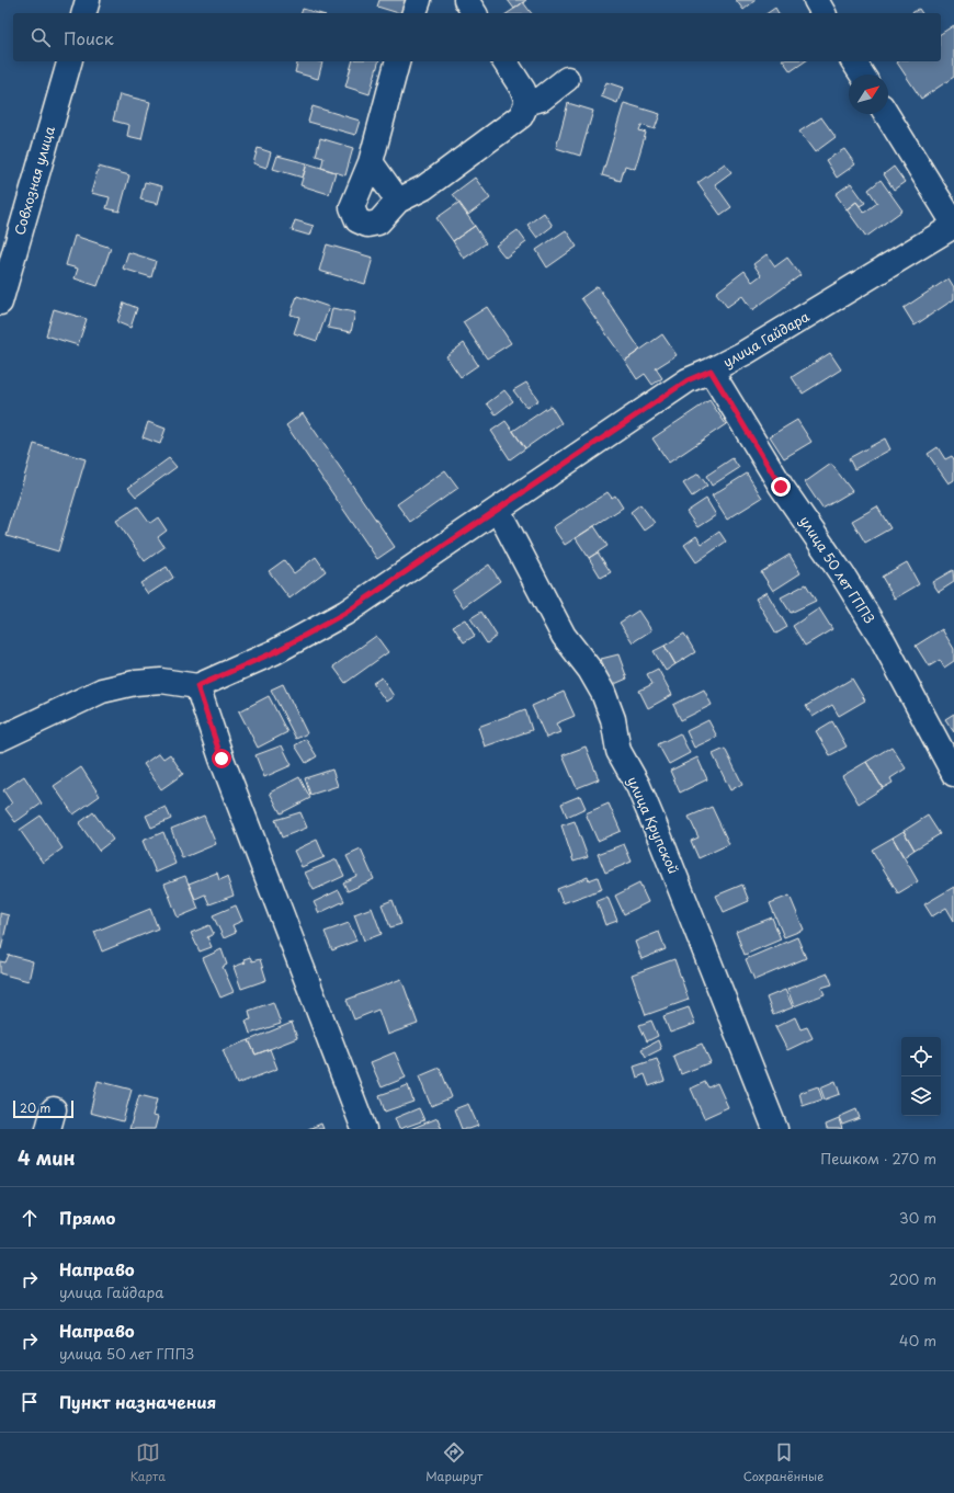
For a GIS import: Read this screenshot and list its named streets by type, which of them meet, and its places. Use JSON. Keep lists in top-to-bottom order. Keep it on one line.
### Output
{"streets":{"street":["Совхозная улица","улица Гайдара","улица 50 лет ГППЗ","улица Крупской"]},"crossings":[["улица Гайдара","улица 50 лет ГППЗ"],["улица Гайдара","улица Крупской"]],"scale_bar":"20 m","north":"top right","page":{"search":"Поиск","scale":"20 m","heading":["4 мин","Пешком · 270 m"],"list":[["Прямо","30 m"],["Направо","улица Гайдара","200 m"],["Направо","улица 50 лет ГППЗ","40 m"],"Пункт назначения"],"nav":["Карта","Маршрут","Сохранённые"]}}
